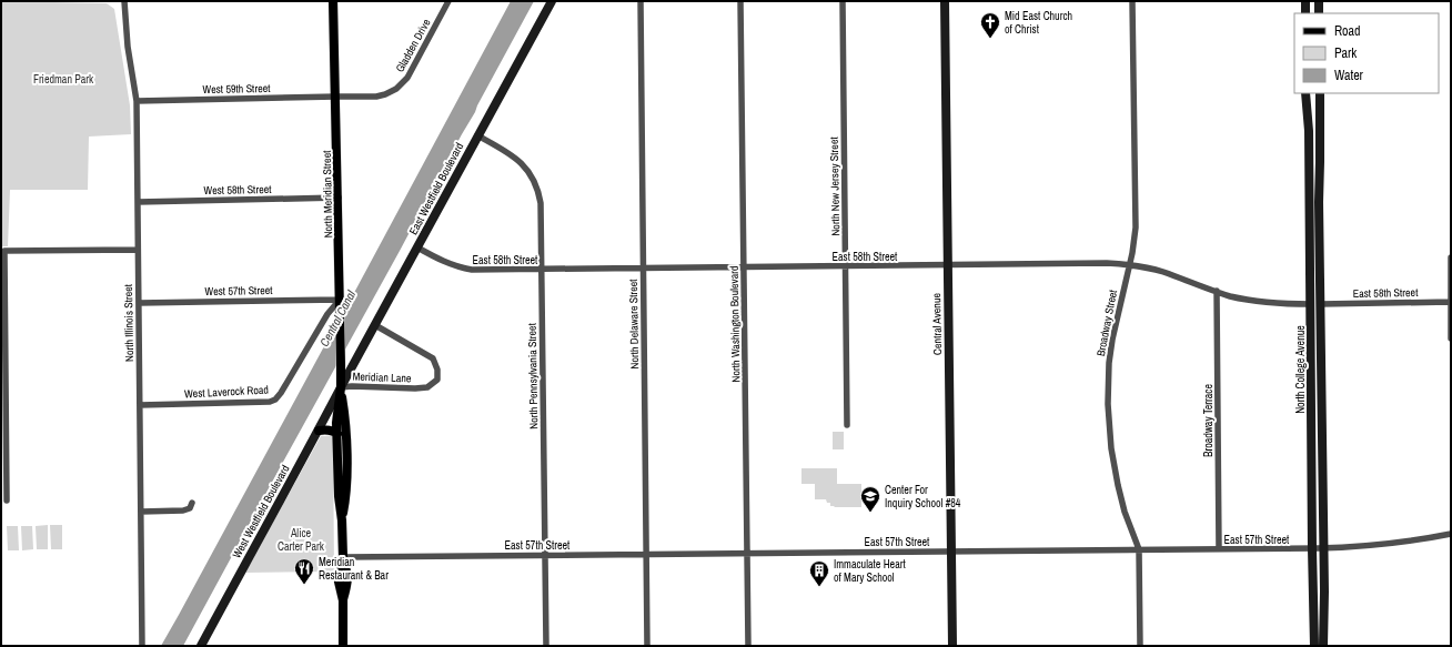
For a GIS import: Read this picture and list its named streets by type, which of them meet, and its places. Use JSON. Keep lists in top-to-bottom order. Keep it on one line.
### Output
{"streets":{"main road":["East Westfield Boulevard","North Meridian Street","Central Avenue","North College Avenue","West Westfield Boulevard"],"street":["Gladden Drive","West 59th Street","North New Jersey Street","West 58th Street","East 58th Street","West 57th Street","North Illinois Street","Broadway Street","North Delaware Street","North Washington Boulevard","North Pennsylvania Street","Meridian Lane","West Laverock Road","Broadway Terrace","East 57th Street"]},"crossings":[["Gladden Drive","West 59th Street"],["Gladden Drive","North Meridian Street"],["West 59th Street","North Meridian Street"],["West 59th Street","North Illinois Street"],["North New Jersey Street","East 58th Street"],["East Westfield Boulevard","North Meridian Street"],["East Westfield Boulevard","East 58th Street"],["East Westfield Boulevard","North Pennsylvania Street"],["East Westfield Boulevard","Meridian Lane"],["East Westfield Boulevard","West Westfield Boulevard"],["West 58th Street","North Meridian Street"],["West 58th Street","North Illinois Street"],["North Meridian Street","West 57th Street"],["North Meridian Street","Meridian Lane"],["North Meridian Street","West Laverock Road"],["North Meridian Street","West Westfield Boulevard"],["North Meridian Street","East 57th Street"],["East 58th Street","Broadway Street"],["East 58th Street","North Delaware Street"],["East 58th Street","North Washington Boulevard"],["East 58th Street","Central Avenue"],["East 58th Street","North College Avenue"],["East 58th Street","North Pennsylvania Street"],["East 58th Street","Broadway Terrace"],["West 57th Street","North Illinois Street"],["West 57th Street","West Laverock Road"],["North Illinois Street","West Laverock Road"],["Broadway Street","East 57th Street"],["North Delaware Street","East 57th Street"],["North Washington Boulevard","East 57th Street"],["Central Avenue","East 57th Street"],["North College Avenue","East 57th Street"],["North Pennsylvania Street","East 57th Street"],["Meridian Lane","West Westfield Boulevard"],["Broadway Terrace","East 57th Street"]],"water":["Central Canal"],"parks":["Friedman Park","Alice Carter Park"],"places":{"church":["Mid East Church of Christ"],"school or university":["Center For Inquiry School #84"],"restaurant":["Meridian Restaurant & Bar"],"building":["Immaculate Heart of Mary School"]},"legend":["Road","Park","Water"]}
